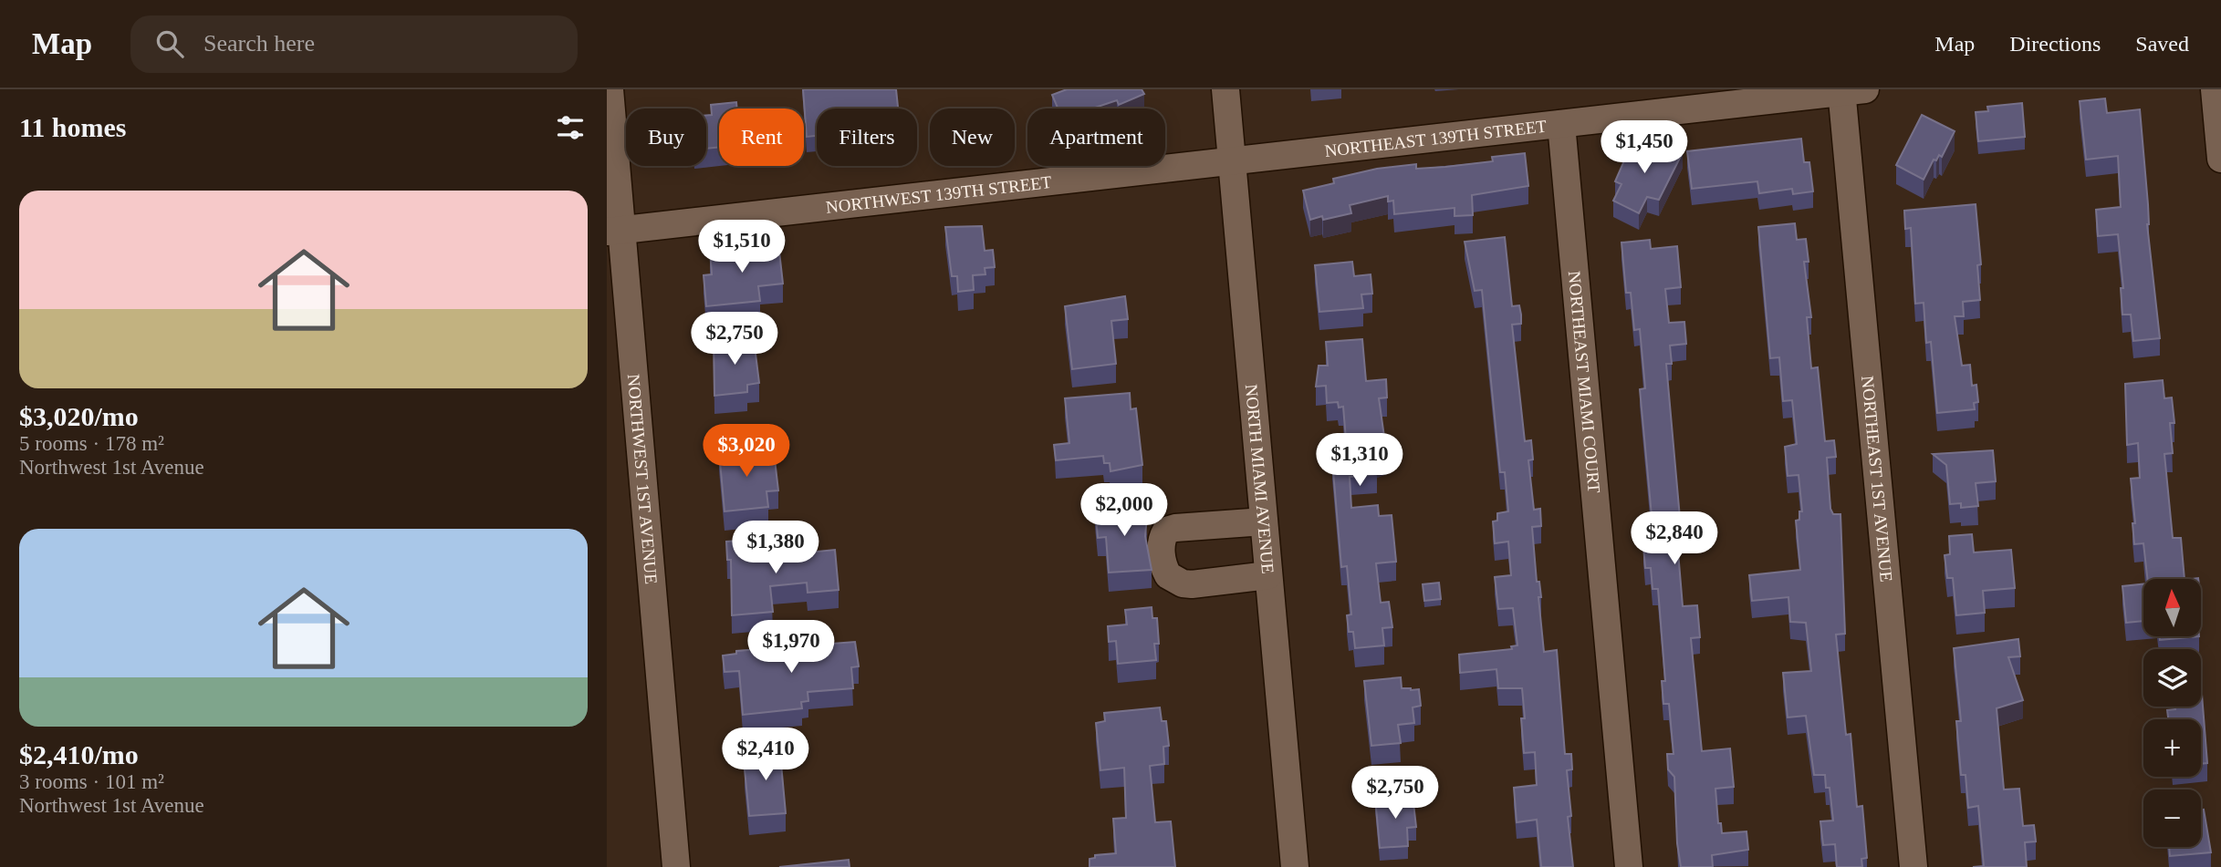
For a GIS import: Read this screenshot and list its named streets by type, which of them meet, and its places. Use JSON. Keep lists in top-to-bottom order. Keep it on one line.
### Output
{"streets":{"street":["NORTHEAST 139TH STREET","NORTHWEST 139TH STREET","NORTHEAST MIAMI COURT","NORTHWEST 1ST AVENUE","NORTH MIAMI AVENUE","NORTHEAST 1ST AVENUE"]},"crossings":[["NORTHEAST 139TH STREET","NORTHWEST 139TH STREET"],["NORTHEAST 139TH STREET","NORTHEAST MIAMI COURT"],["NORTHEAST 139TH STREET","NORTH MIAMI AVENUE"],["NORTHEAST 139TH STREET","NORTHEAST 1ST AVENUE"],["NORTHWEST 139TH STREET","NORTHWEST 1ST AVENUE"],["NORTHWEST 139TH STREET","NORTH MIAMI AVENUE"]],"north":"top","page":{"header":"Map","search":"Search here","nav":["Map","Directions","Saved"],"heading":"11 homes","chip":["Buy","Rent","Filters","New","Apartment"],"price":["$1,450","$1,510","$2,750","$3,020","$1,310","$2,000","$2,840","$1,380","$1,970","$2,410","$2,750"],"list":[{"name":"$3,020/mo","note":"5 rooms · 178 m² · Northwest 1st Avenue"},{"name":"$2,410/mo","note":"3 rooms · 101 m² · Northwest 1st Avenue"}],"map_buttons":["+","−"]}}
